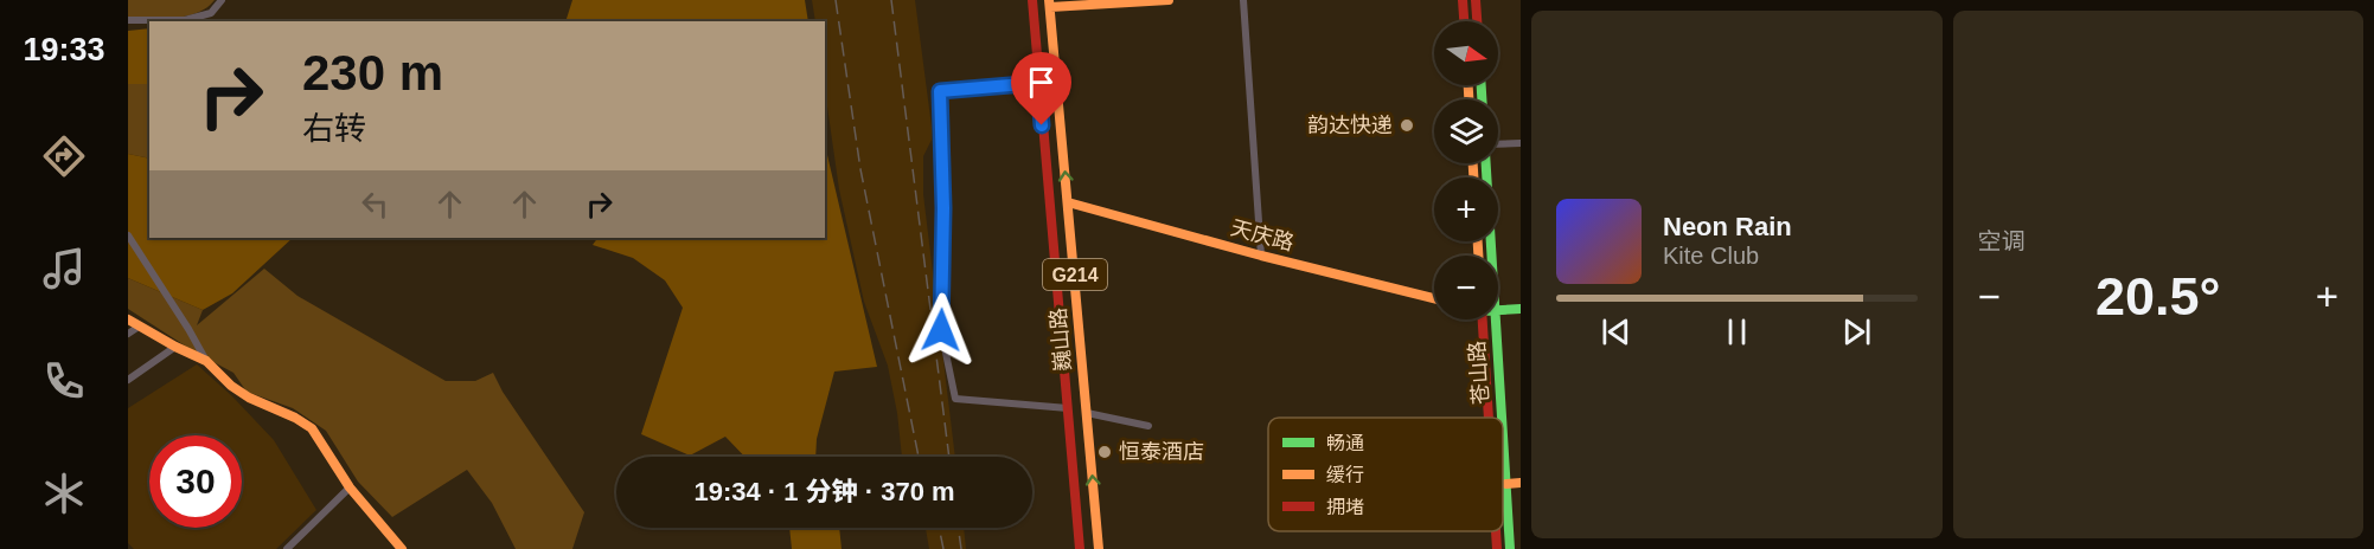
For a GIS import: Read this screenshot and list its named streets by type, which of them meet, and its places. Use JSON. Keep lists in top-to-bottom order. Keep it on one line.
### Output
{"streets":{"main road":["天庆路","G214","巍山路","苍山路"]},"crossings":[["天庆路","巍山路"]],"places":["韵达快递","恒泰酒店"],"legend":["畅通","缓行","拥堵"],"north":"right","page":{"tabs":"19:33","tile":"空调","map_buttons":["+","−"],"turn":["230 m","右转"],"song":["Neon Rain","Kite Club"],"heat":["−","20.5°","+"],"limit":"30","trip":"19:34 · 1 分钟 · 370 m"}}
